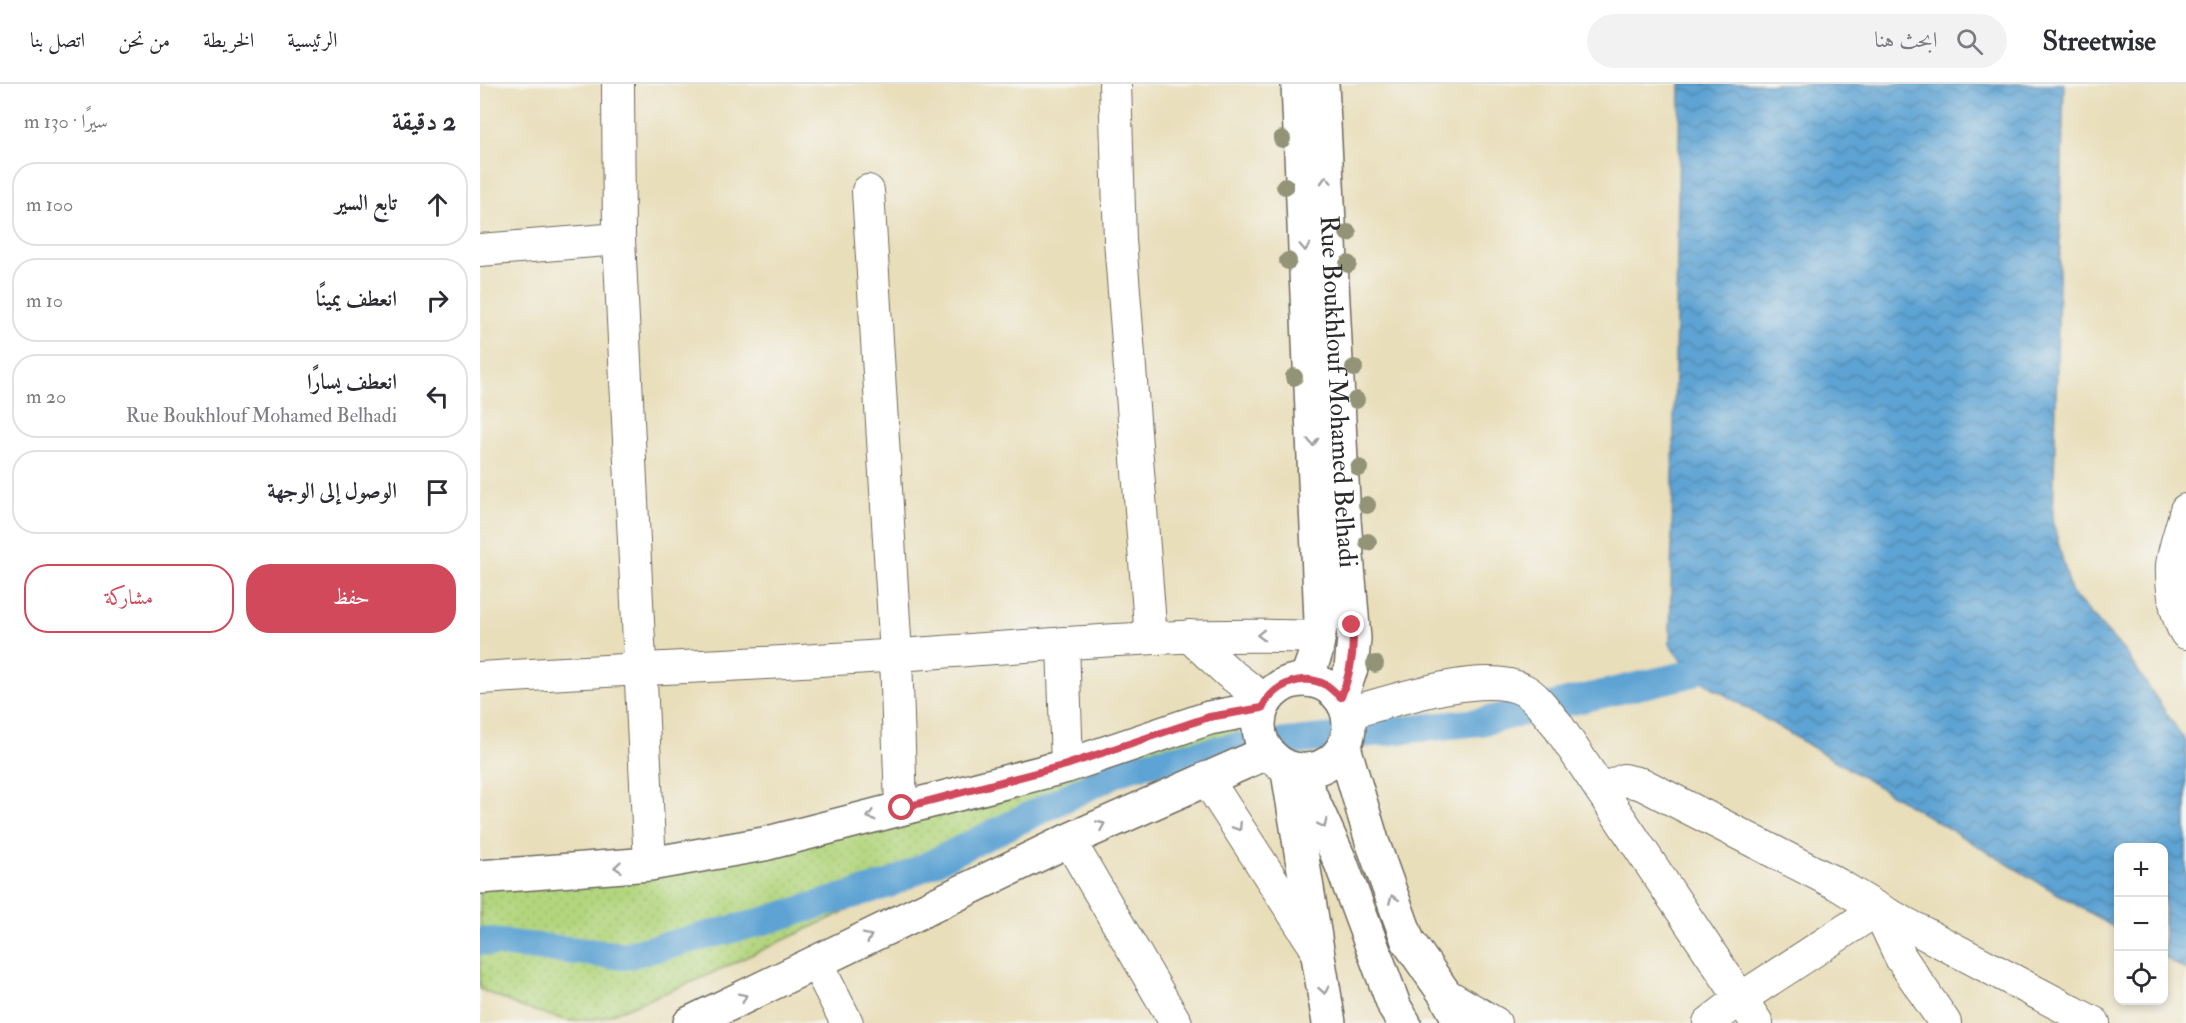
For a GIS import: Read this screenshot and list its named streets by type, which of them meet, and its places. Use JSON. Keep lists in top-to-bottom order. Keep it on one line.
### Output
{"streets":{"main road":["Rue Boukhlouf Mohamed Belhadi"]},"page":{"header":"Streetwise","search":"ابحث هنا","nav":["الرئيسية","الخريطة","من نحن","اتصل بنا"],"heading":["2 دقيقة","سيرًا · 130 m"],"list":[["تابع السير","100 m"],["انعطف يمينًا","10 m"],["انعطف يسارًا","Rue Boukhlouf Mohamed Belhadi","20 m"],"الوصول إلى الوجهة"],"buttons":["حفظ","مشاركة"],"map_buttons":["+","−"]}}
